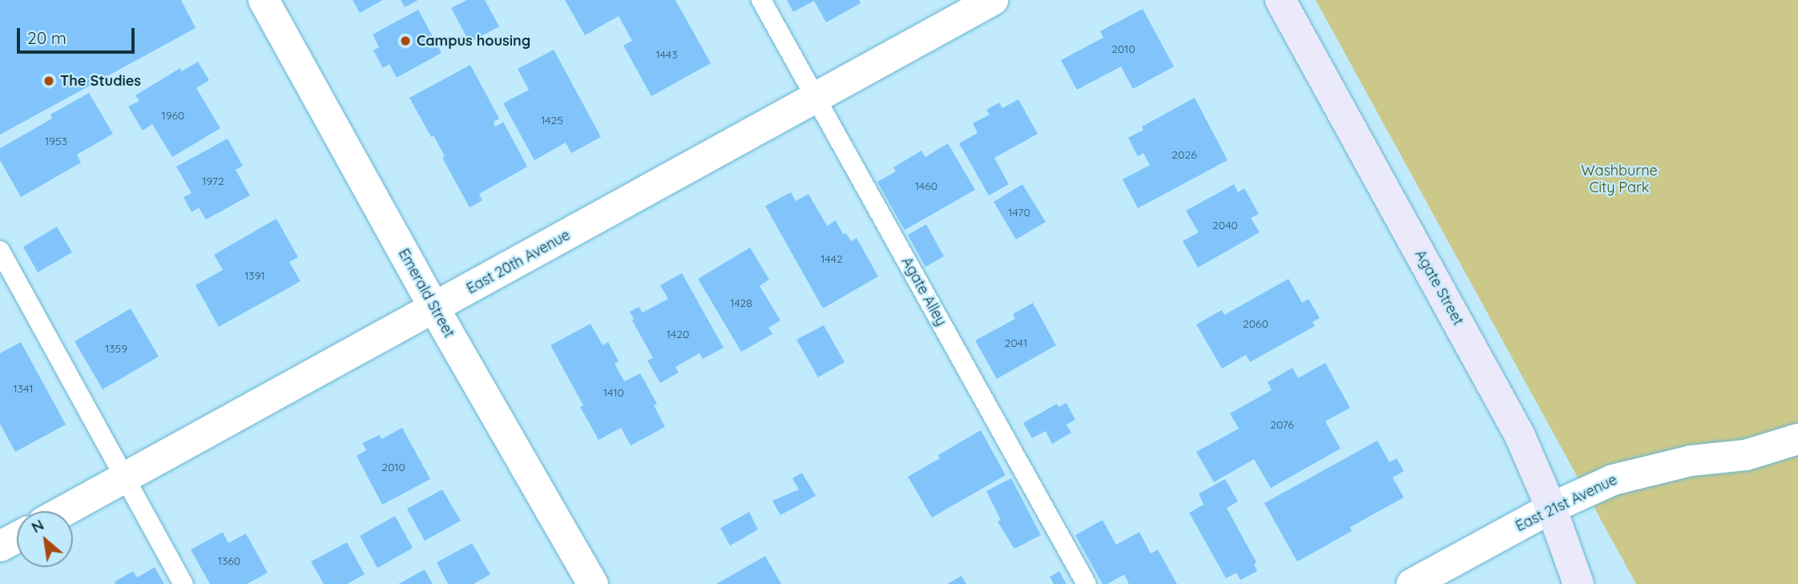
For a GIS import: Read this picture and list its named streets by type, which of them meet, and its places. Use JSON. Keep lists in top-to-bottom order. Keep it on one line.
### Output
{"streets":{"street":["East 20th Avenue","Agate Street","Emerald Street","East 21st Avenue"],"lane":["Agate Alley"]},"crossings":[["East 20th Avenue","Agate Alley"],["East 20th Avenue","Emerald Street"],["Agate Street","East 21st Avenue"]],"parks":["Washburne City Park"],"places":["Campus housing","The Studies"],"house_numbers":["2010","1443","1960","1425","1953","2026","1972","1460","1470","2040","1442","1391","1428","2060","1420","2041","1359","1341","1410","2076","2010","1360"],"scale_bar":"20 m","north":"top left"}
